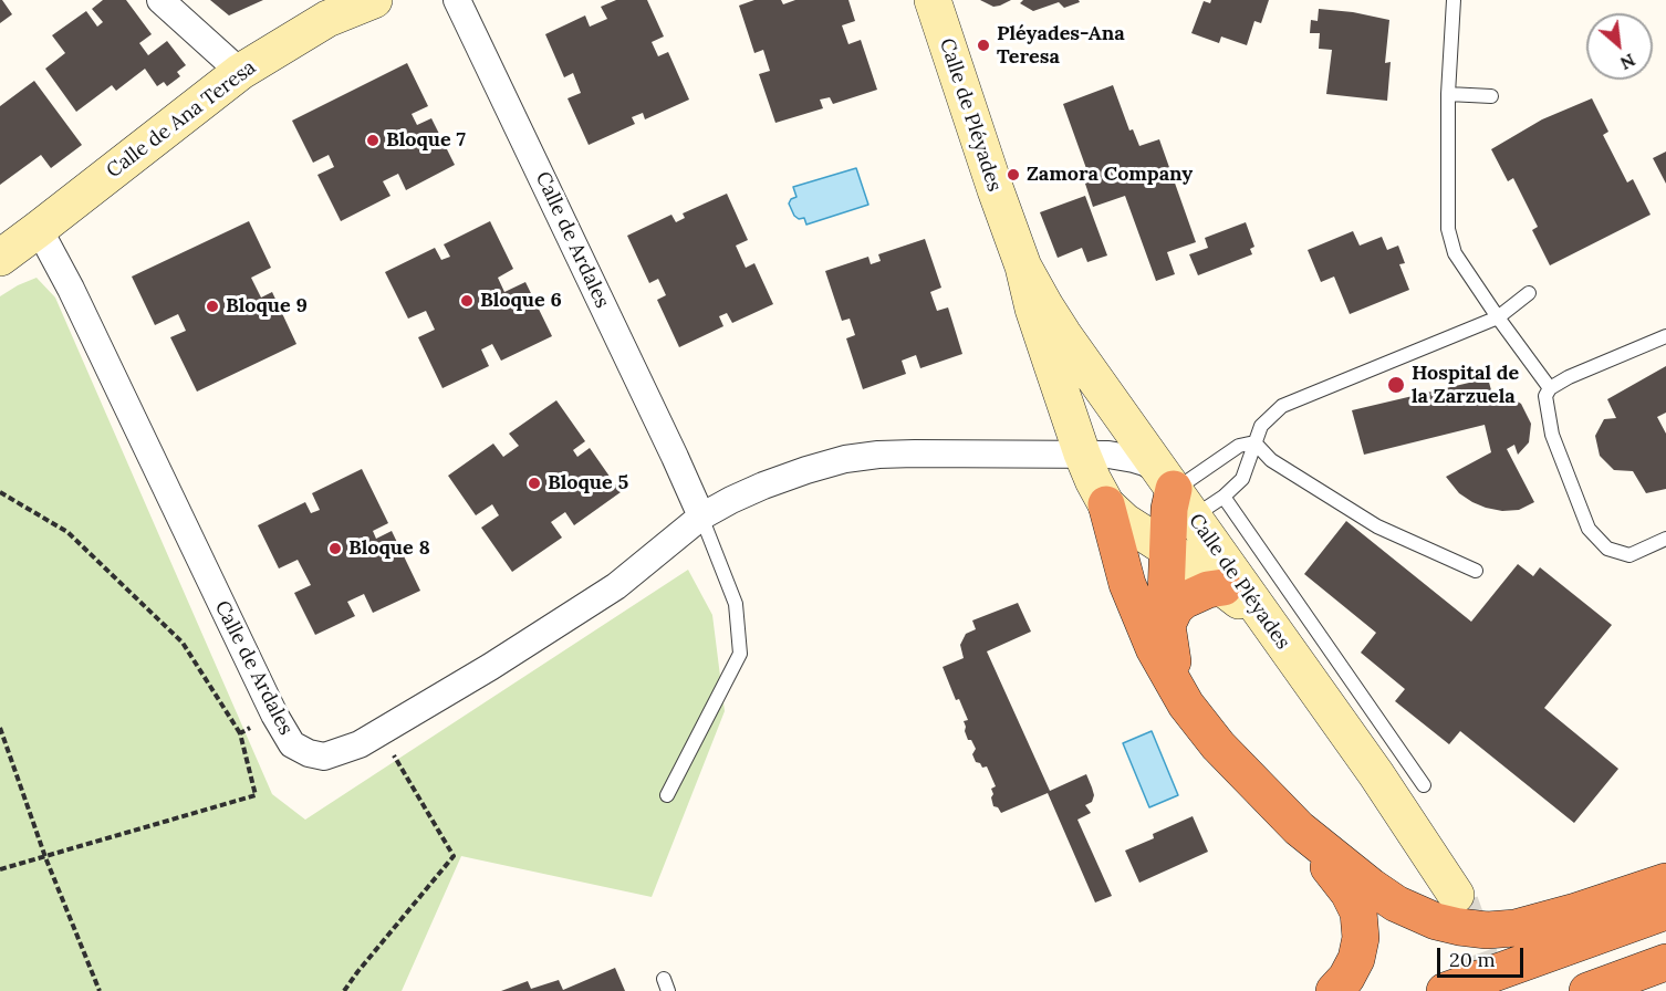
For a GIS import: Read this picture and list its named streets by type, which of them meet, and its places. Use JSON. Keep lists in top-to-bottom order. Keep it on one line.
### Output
{"streets":{"main road":["Calle de Pléyades","Calle de Ana Teresa"],"street":["Calle de Ardales"]},"crossings":[["Calle de Pléyades","Calle de Ardales"],["Calle de Ana Teresa","Calle de Ardales"]],"places":["Pléyades-Ana Teresa","Bloque 7","Zamora Company","Bloque 6","Bloque 9","Hospital de la Zarzuela","Bloque 5","Bloque 8"],"scale_bar":"20 m","north":"bottom right"}
